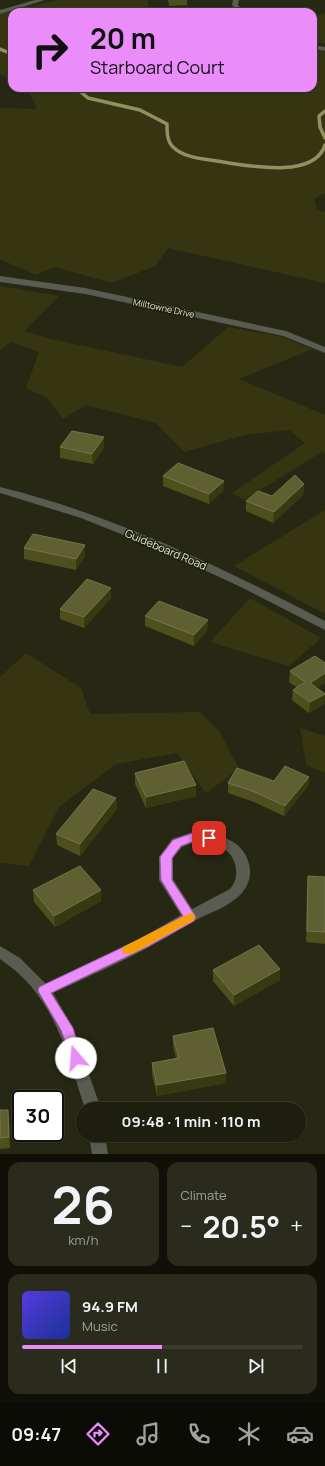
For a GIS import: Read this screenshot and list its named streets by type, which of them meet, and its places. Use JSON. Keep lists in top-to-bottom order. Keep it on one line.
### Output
{"streets":{"street":["Milltowne Drive","Guideboard Road"]},"page":{"turn":["20 m","Starboard Court"],"limit":"30","trip":"09:48 · 1 min · 110 m","tile":[["26","km/h"],"Climate"],"heat":["−","20.5°","+"],"song":["94.9 FM","Music"],"tabs":"09:47"}}
